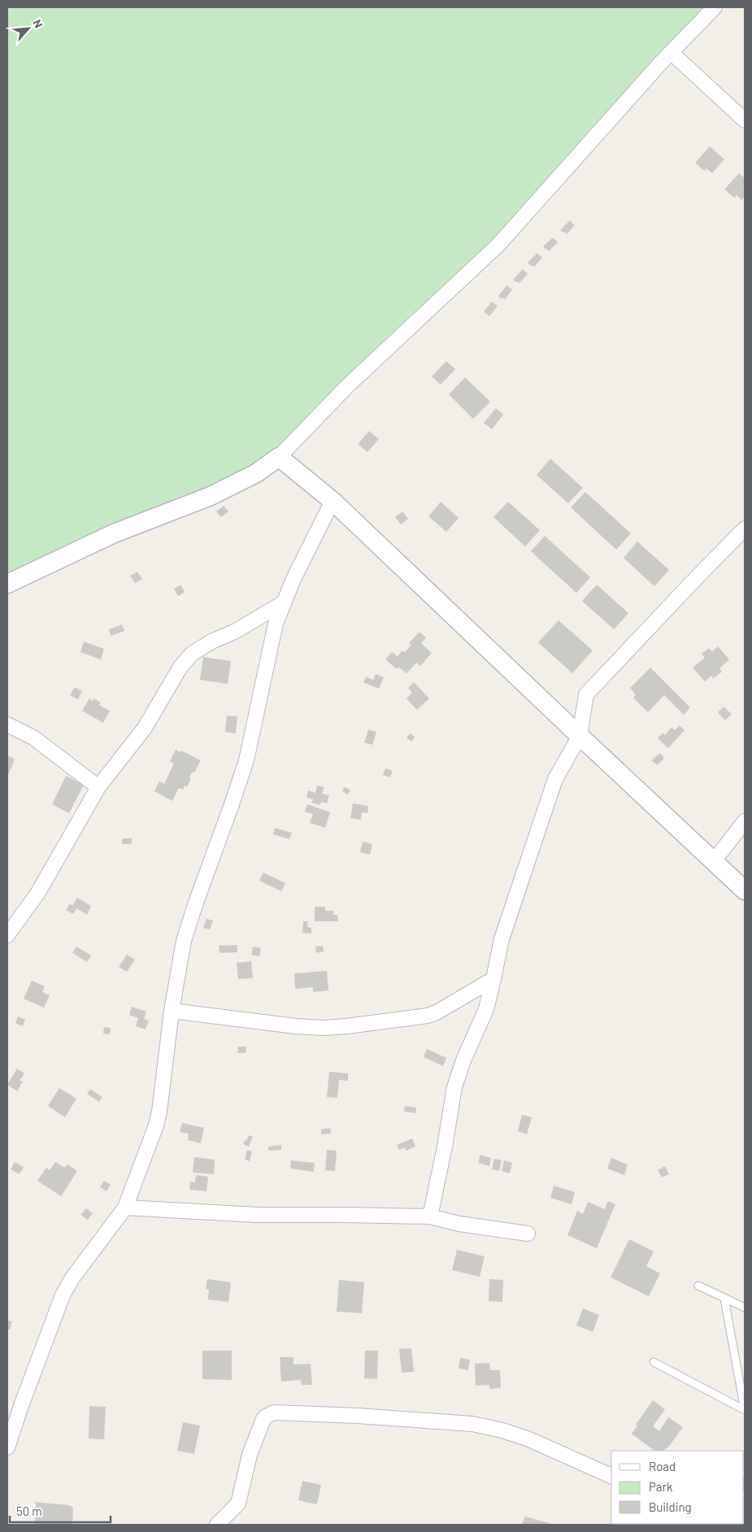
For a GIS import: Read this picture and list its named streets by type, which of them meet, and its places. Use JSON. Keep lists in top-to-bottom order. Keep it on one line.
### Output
{"legend":["Road","Park","Building"],"scale_bar":"50 m","north":"top right"}
